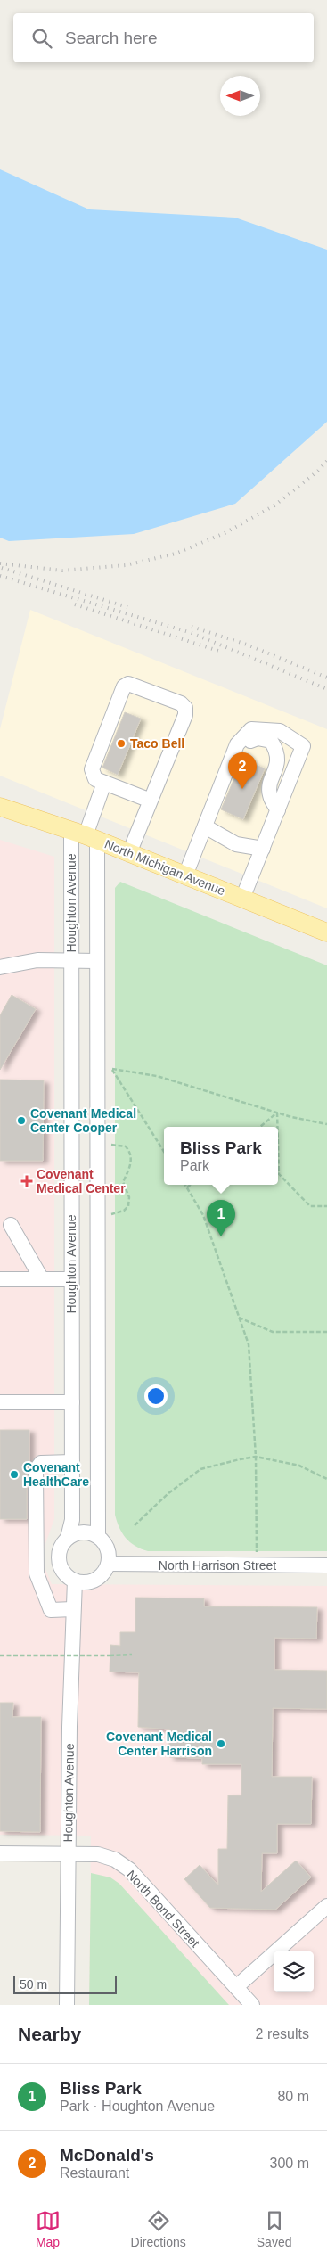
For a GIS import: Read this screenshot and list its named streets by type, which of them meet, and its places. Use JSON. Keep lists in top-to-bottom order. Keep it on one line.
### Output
{"streets":{"main road":["North Michigan Avenue"],"street":["Houghton Avenue","North Harrison Street","North Bond Street"]},"crossings":[["North Michigan Avenue","Houghton Avenue"],["Houghton Avenue","North Harrison Street"],["Houghton Avenue","North Bond Street"]],"places":{"other":["Taco Bell","Covenant Medical Center Cooper","Covenant HealthCare","Covenant Medical Center Harrison"],"health":["Covenant Medical Center"]},"scale_bar":"50 m","north":"left","page":{"search":"Search here","pins":["2","1"],"popup":["Bliss Park","Park"],"scale":"50 m","heading":["Nearby","2 results"],"list":[{"mark":"1","name":"Bliss Park","note":"Park · Houghton Avenue","value":"80 m"},{"mark":"2","name":"McDonald's","note":"Restaurant","value":"300 m"}],"nav":["Map","Directions","Saved"]}}
